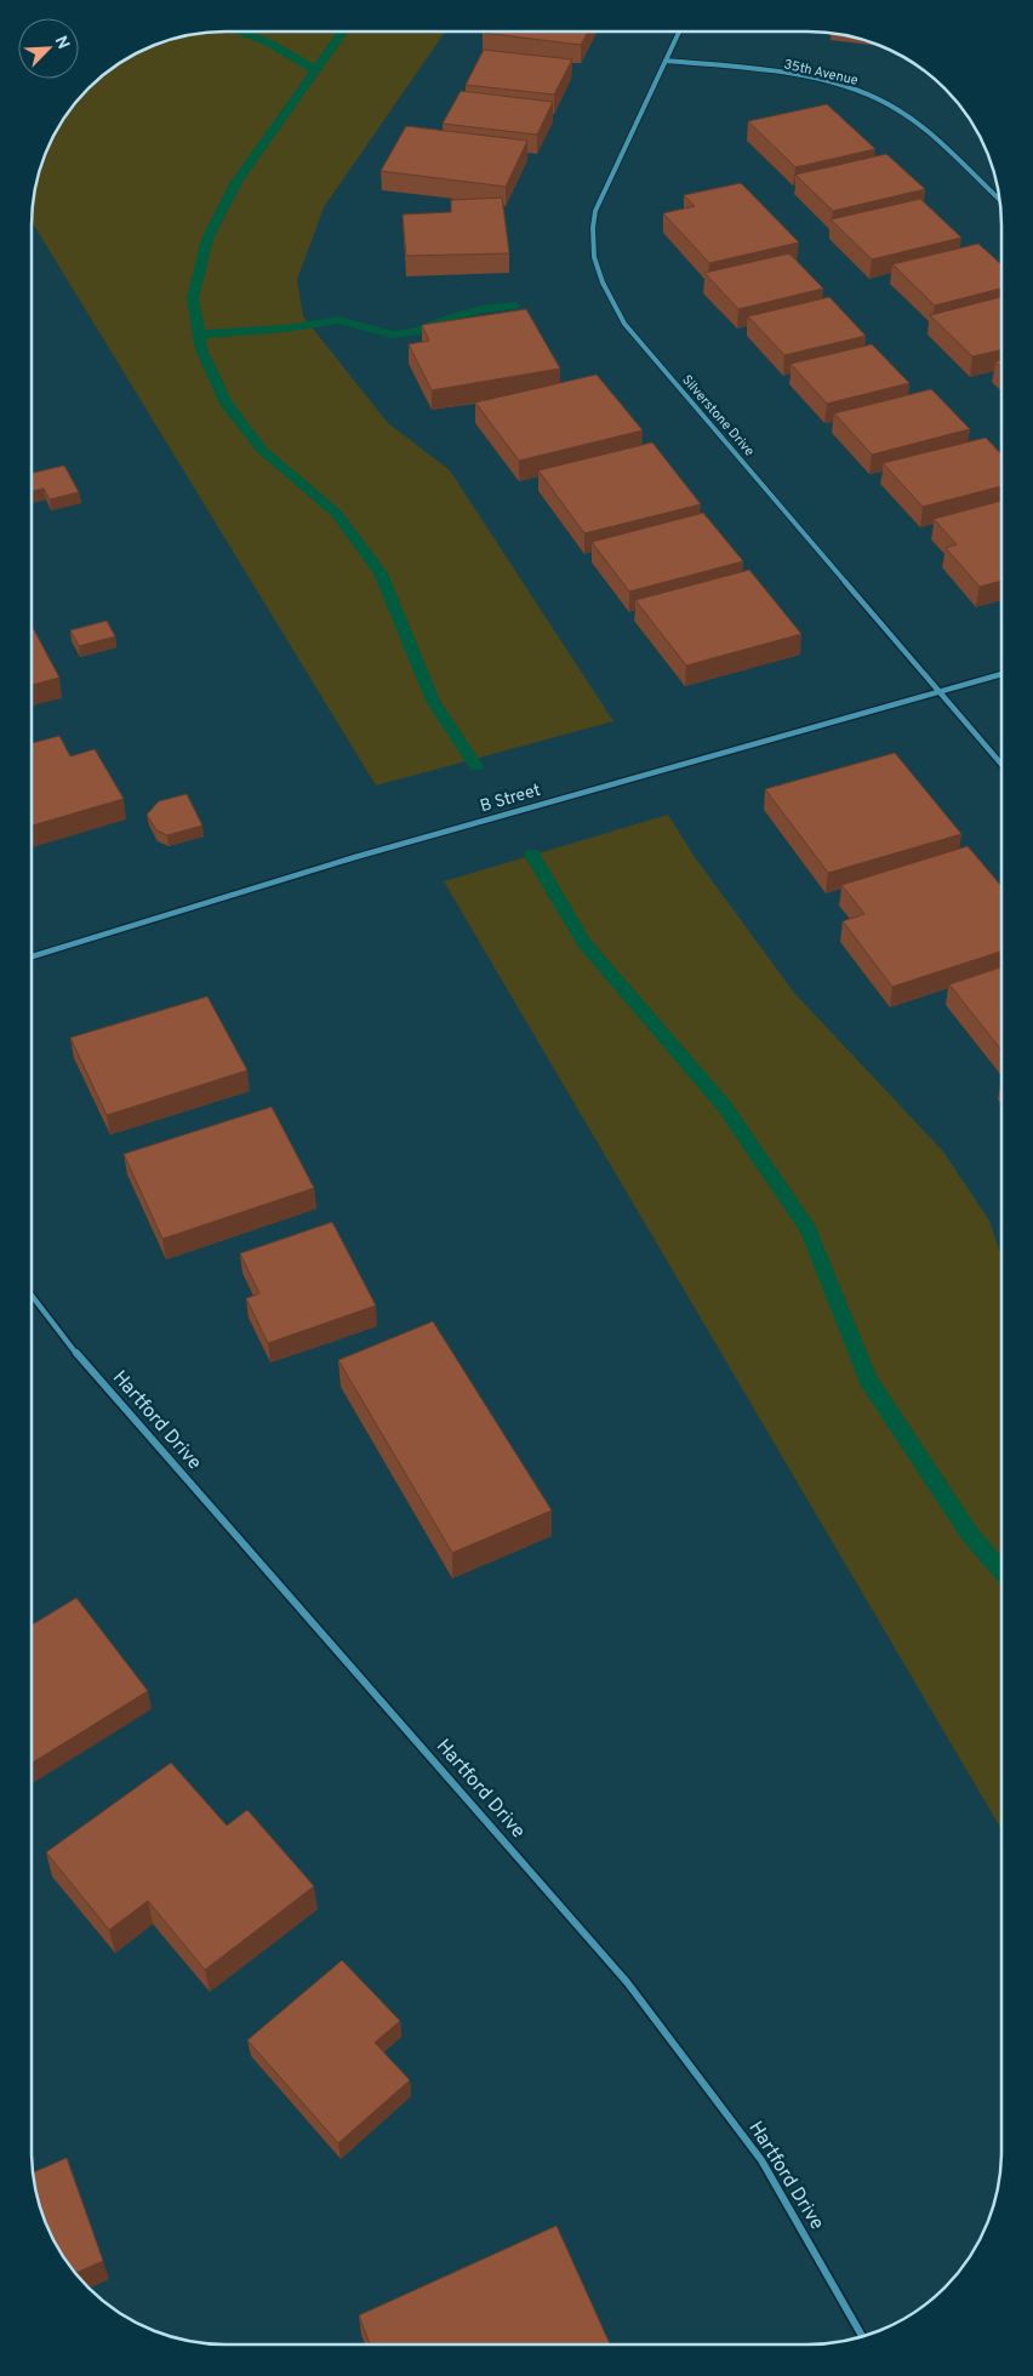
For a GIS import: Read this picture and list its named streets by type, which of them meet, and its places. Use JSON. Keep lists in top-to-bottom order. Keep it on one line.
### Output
{"streets":{"street":["35th Avenue","Silverstone Drive","B Street","Hartford Drive"]},"crossings":[["35th Avenue","Silverstone Drive"],["Silverstone Drive","B Street"]],"north":"top right"}
